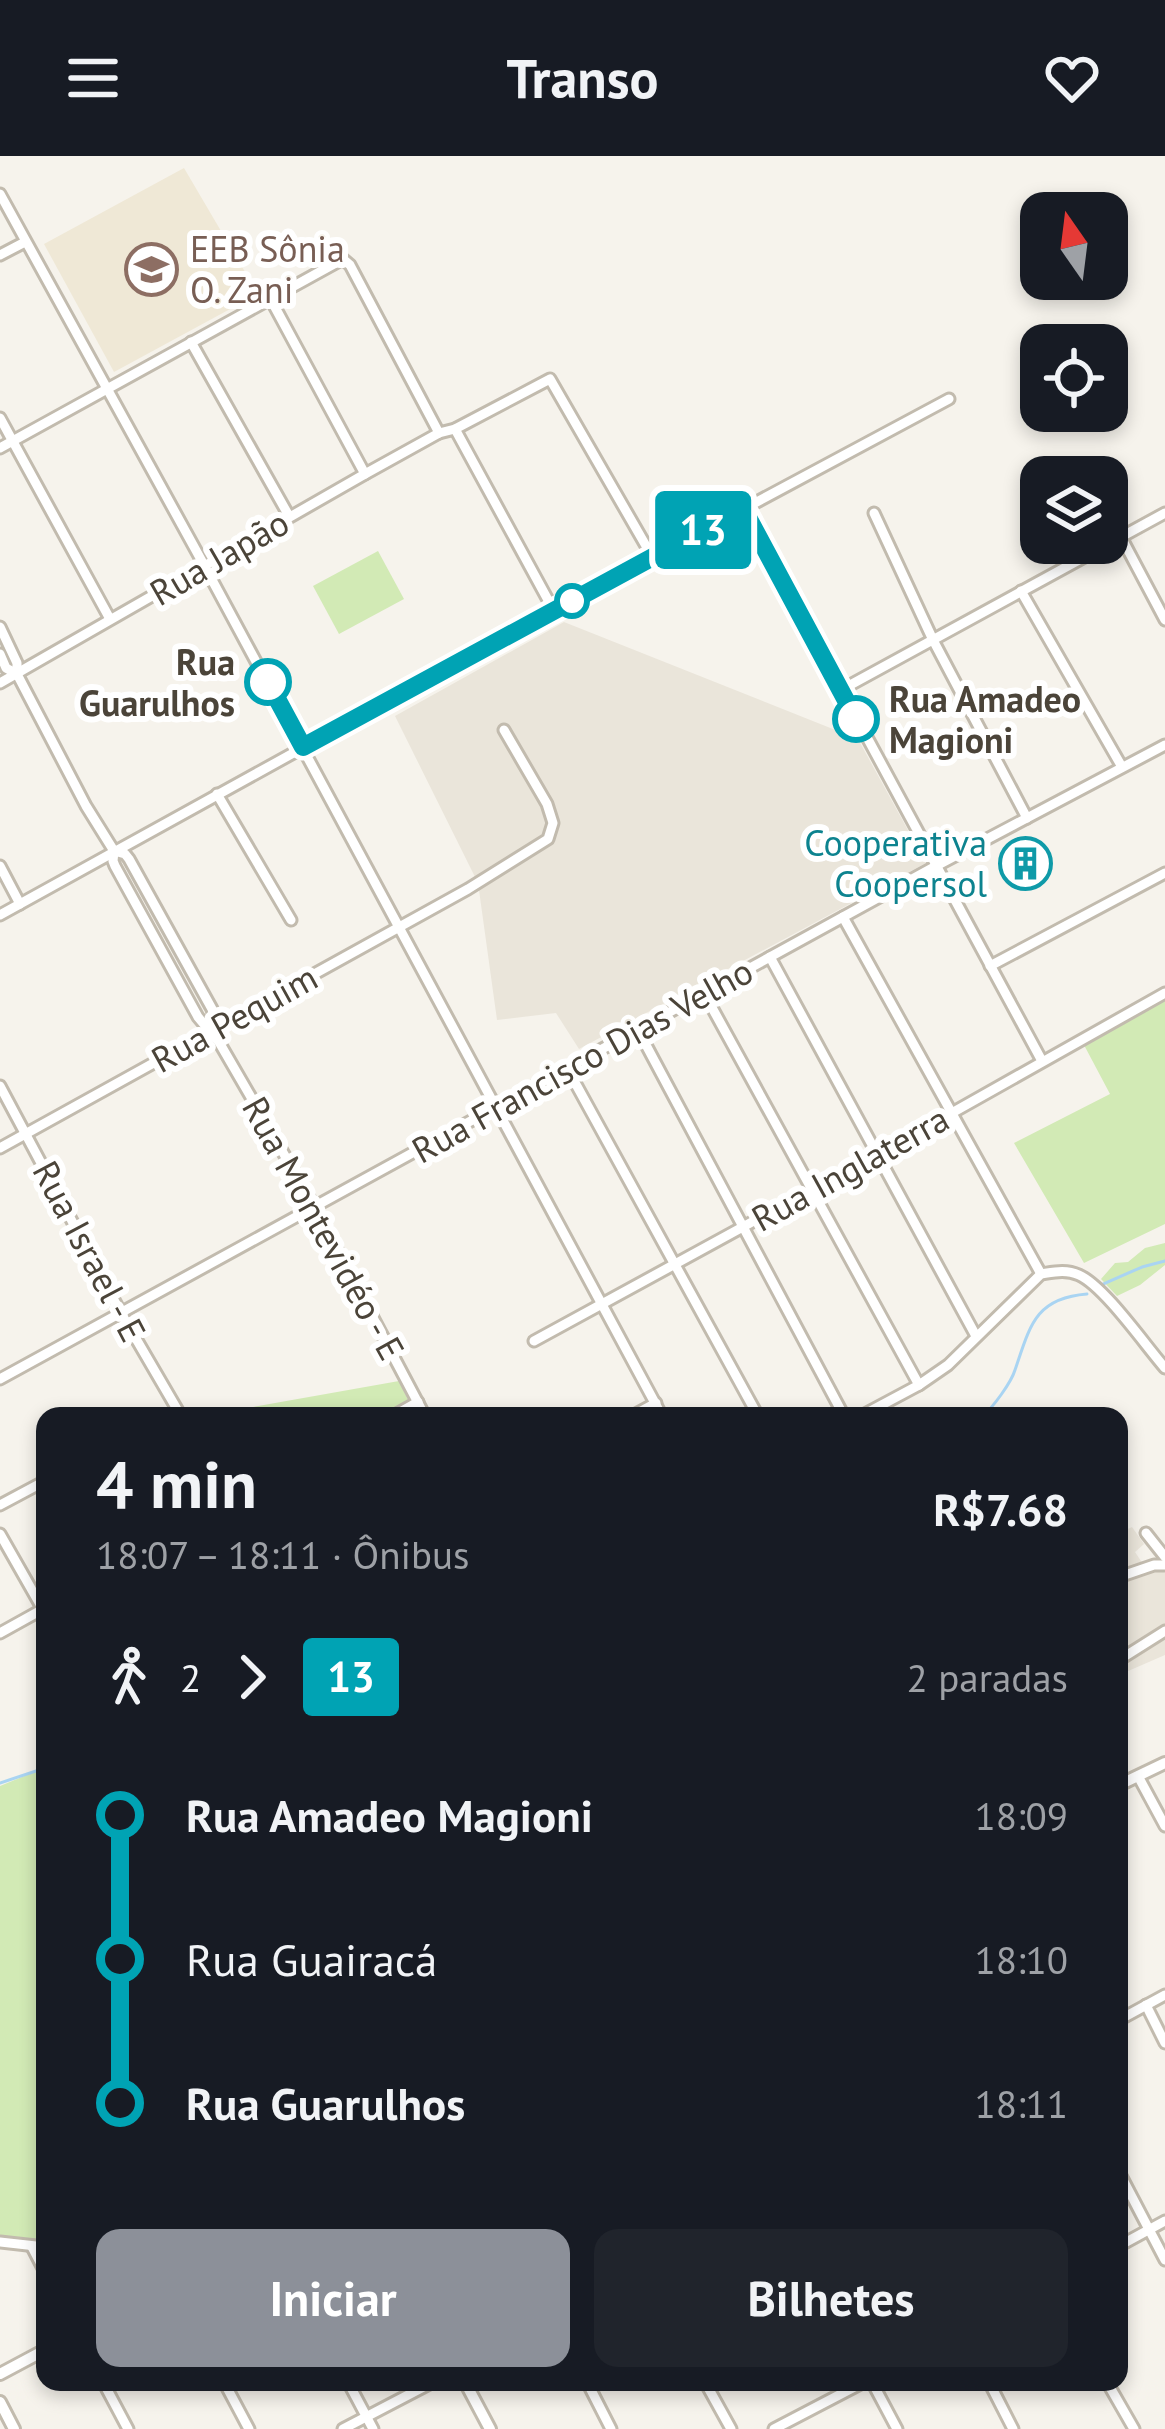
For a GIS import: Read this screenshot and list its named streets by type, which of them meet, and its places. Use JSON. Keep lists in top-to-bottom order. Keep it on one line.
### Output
{"streets":{"street":["Rua Japão","Rua Pequim","Rua Francisco Dias Velho","Rua Inglaterra","Rua Montevidéo - E","Rua Israel - E"]},"crossings":[["Rua Japão","Rua Montevidéo - E"],["Rua Pequim","Rua Montevidéo - E"],["Rua Pequim","Rua Israel - E"],["Rua Francisco Dias Velho","Rua Montevidéo - E"],["Rua Francisco Dias Velho","Rua Israel - E"]],"places":{"school or university":["EEB Sônia O. Zani"],"other":["Rua Guarulhos","Rua Amadeo Magioni"],"building":["Cooperativa Coopersol"]},"lines":["bus line 13"],"north":"top","page":{"header":"Transo","on_map":"13","heading":["4 min","18:07 – 18:11 · Ônibus","R$7.68"],"legs":["2","13","2 paradas"],"list":[{"name":"Rua Amadeo Magioni","value":"18:09"},{"name":"Rua Guairacá","value":"18:10"},{"name":"Rua Guarulhos","value":"18:11"}],"buttons":["Iniciar","Bilhetes"]}}
